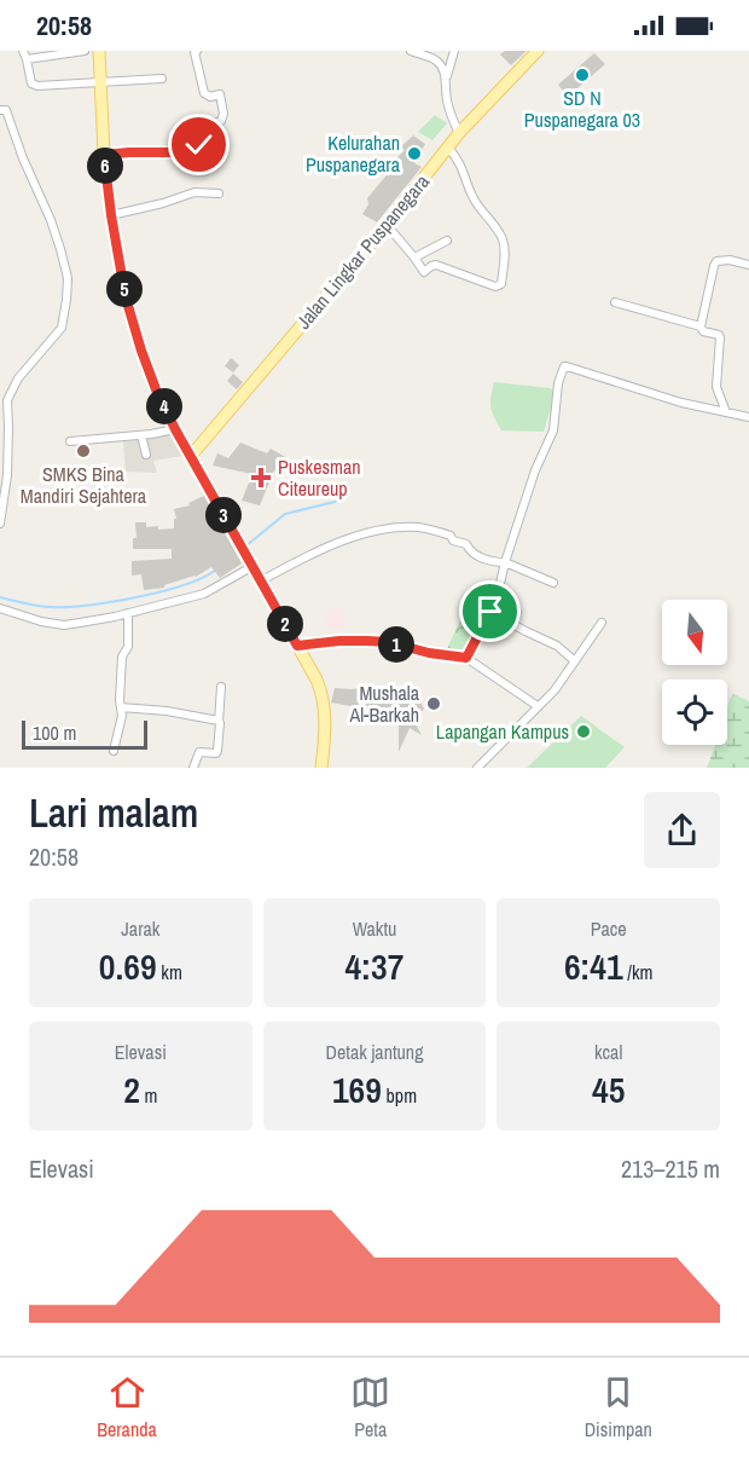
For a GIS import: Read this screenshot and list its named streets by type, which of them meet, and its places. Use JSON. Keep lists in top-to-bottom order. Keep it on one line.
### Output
{"streets":{"main road":["Jalan Lingkar Puspanegara"]},"places":{"other":["SD N Puspanegara 03","Kelurahan Puspanegara","SMKS Bina Mandiri Sejahtera","Mushala Al-Barkah","Lapangan Kampus"],"health":["Puskesman Citeureup"]},"scale_bar":"100 m","north":"bottom","page":{"status":"20:58","pins":["6","5","4","3","2","1"],"scale":"100 m","heading":["Lari malam","20:58"],"stats":[["Jarak","0.69 km"],["Waktu","4:37"],["Pace","6:41 /km"],["Elevasi","2 m"],["Detak jantung","169 bpm"],["kcal","45"]],"chart":["Elevasi","213–215 m"],"tabs":["Beranda","Peta","Disimpan"]}}
